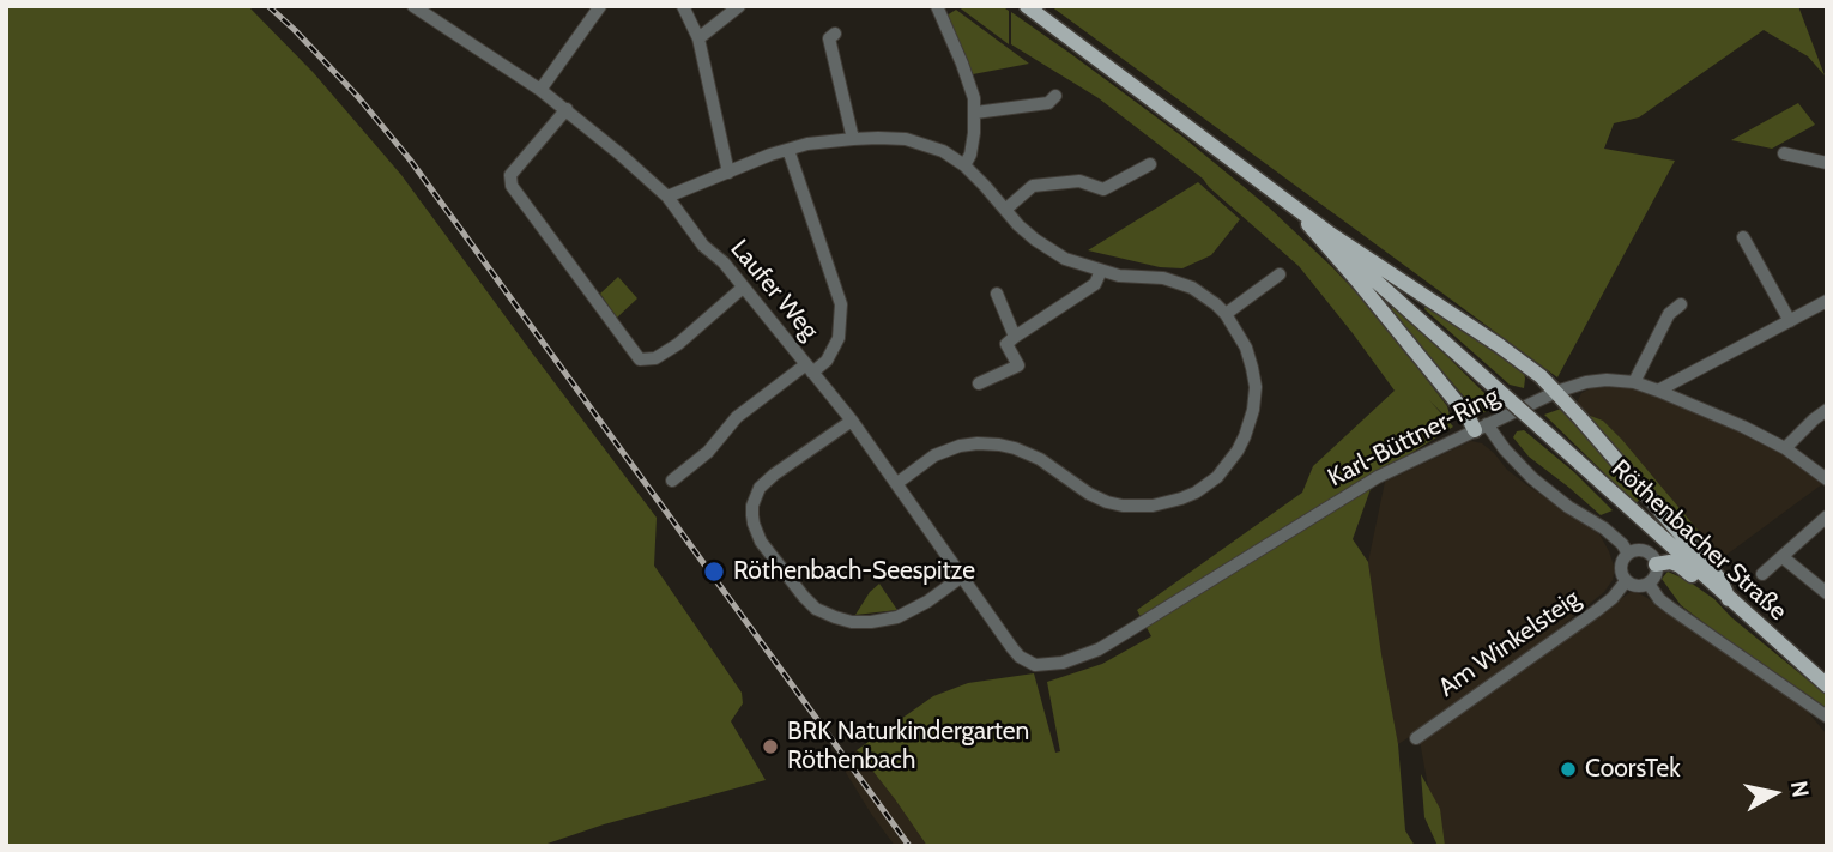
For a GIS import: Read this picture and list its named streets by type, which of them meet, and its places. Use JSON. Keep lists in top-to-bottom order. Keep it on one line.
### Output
{"streets":{"main road":["Röthenbacher Straße"],"street":["Laufer Weg","Karl-Büttner-Ring","Am Winkelsteig"]},"crossings":[["Laufer Weg","Karl-Büttner-Ring"]],"places":["Röthenbach-Seespitze","BRK Naturkindergarten Röthenbach","CoorsTek"],"north":"right"}
